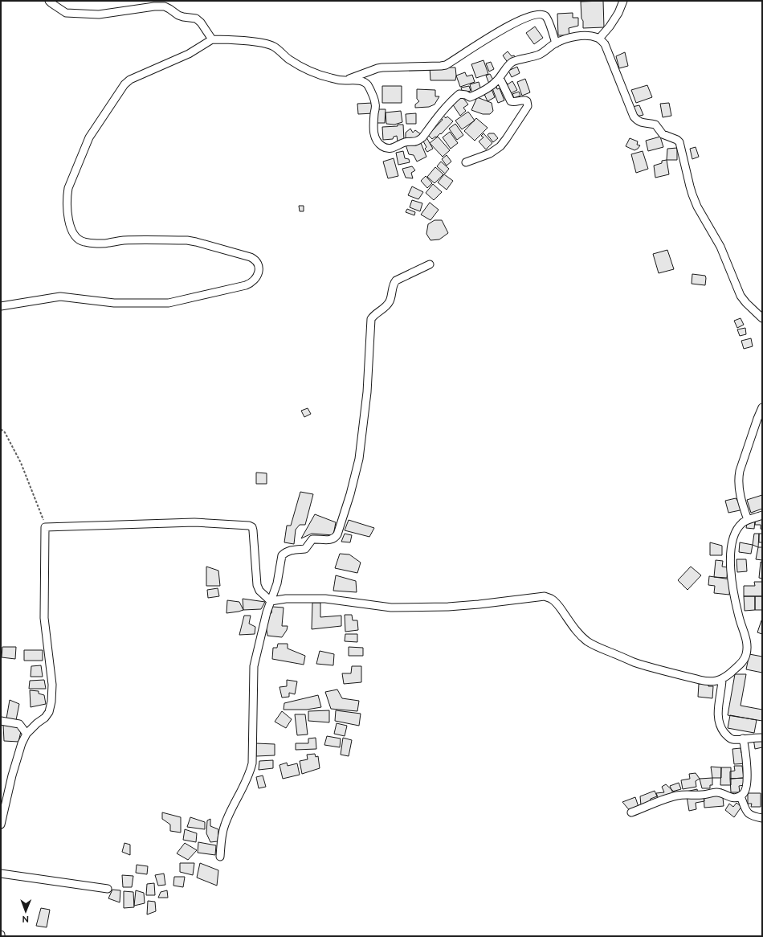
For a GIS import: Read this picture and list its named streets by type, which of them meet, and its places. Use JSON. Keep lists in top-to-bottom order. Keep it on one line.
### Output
{"north":"bottom"}
